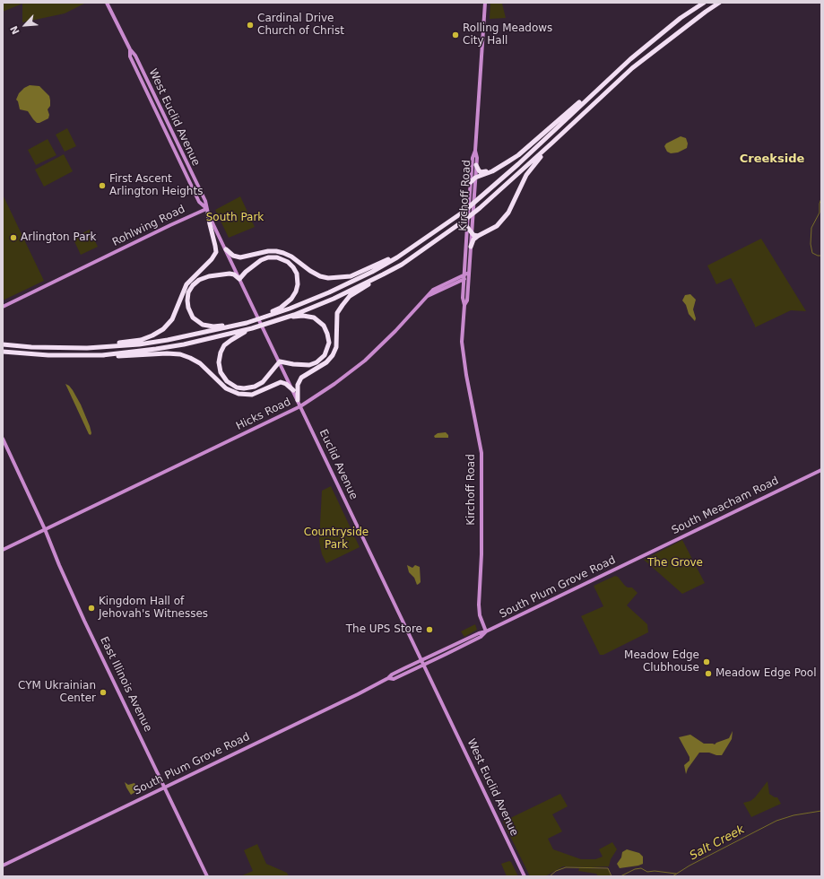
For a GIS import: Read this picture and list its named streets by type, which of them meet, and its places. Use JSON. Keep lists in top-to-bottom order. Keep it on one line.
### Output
{"streets":{"main road":["West Euclid Avenue","Kirchoff Road","Rohlwing Road","Hicks Road","Euclid Avenue","South Meacham Road","South Plum Grove Road","East Illinois Avenue"]},"crossings":[["West Euclid Avenue","Rohlwing Road"],["West Euclid Avenue","Euclid Avenue"],["Kirchoff Road","South Plum Grove Road"],["Rohlwing Road","Euclid Avenue"],["Hicks Road","Euclid Avenue"],["Hicks Road","East Illinois Avenue"],["Euclid Avenue","South Plum Grove Road"],["South Meacham Road","South Plum Grove Road"],["South Plum Grove Road","East Illinois Avenue"]],"districts":["Creekside"],"water":["Salt Creek"],"parks":["South Park","Countryside Park","The Grove"],"places":["Cardinal Drive Church of Christ","Rolling Meadows City Hall","First Ascent Arlington Heights","Arlington Park","Kingdom Hall of Jehovah's Witnesses","The UPS Store","Meadow Edge Clubhouse","Meadow Edge Pool","CYM Ukrainian Center"],"north":"bottom left"}
